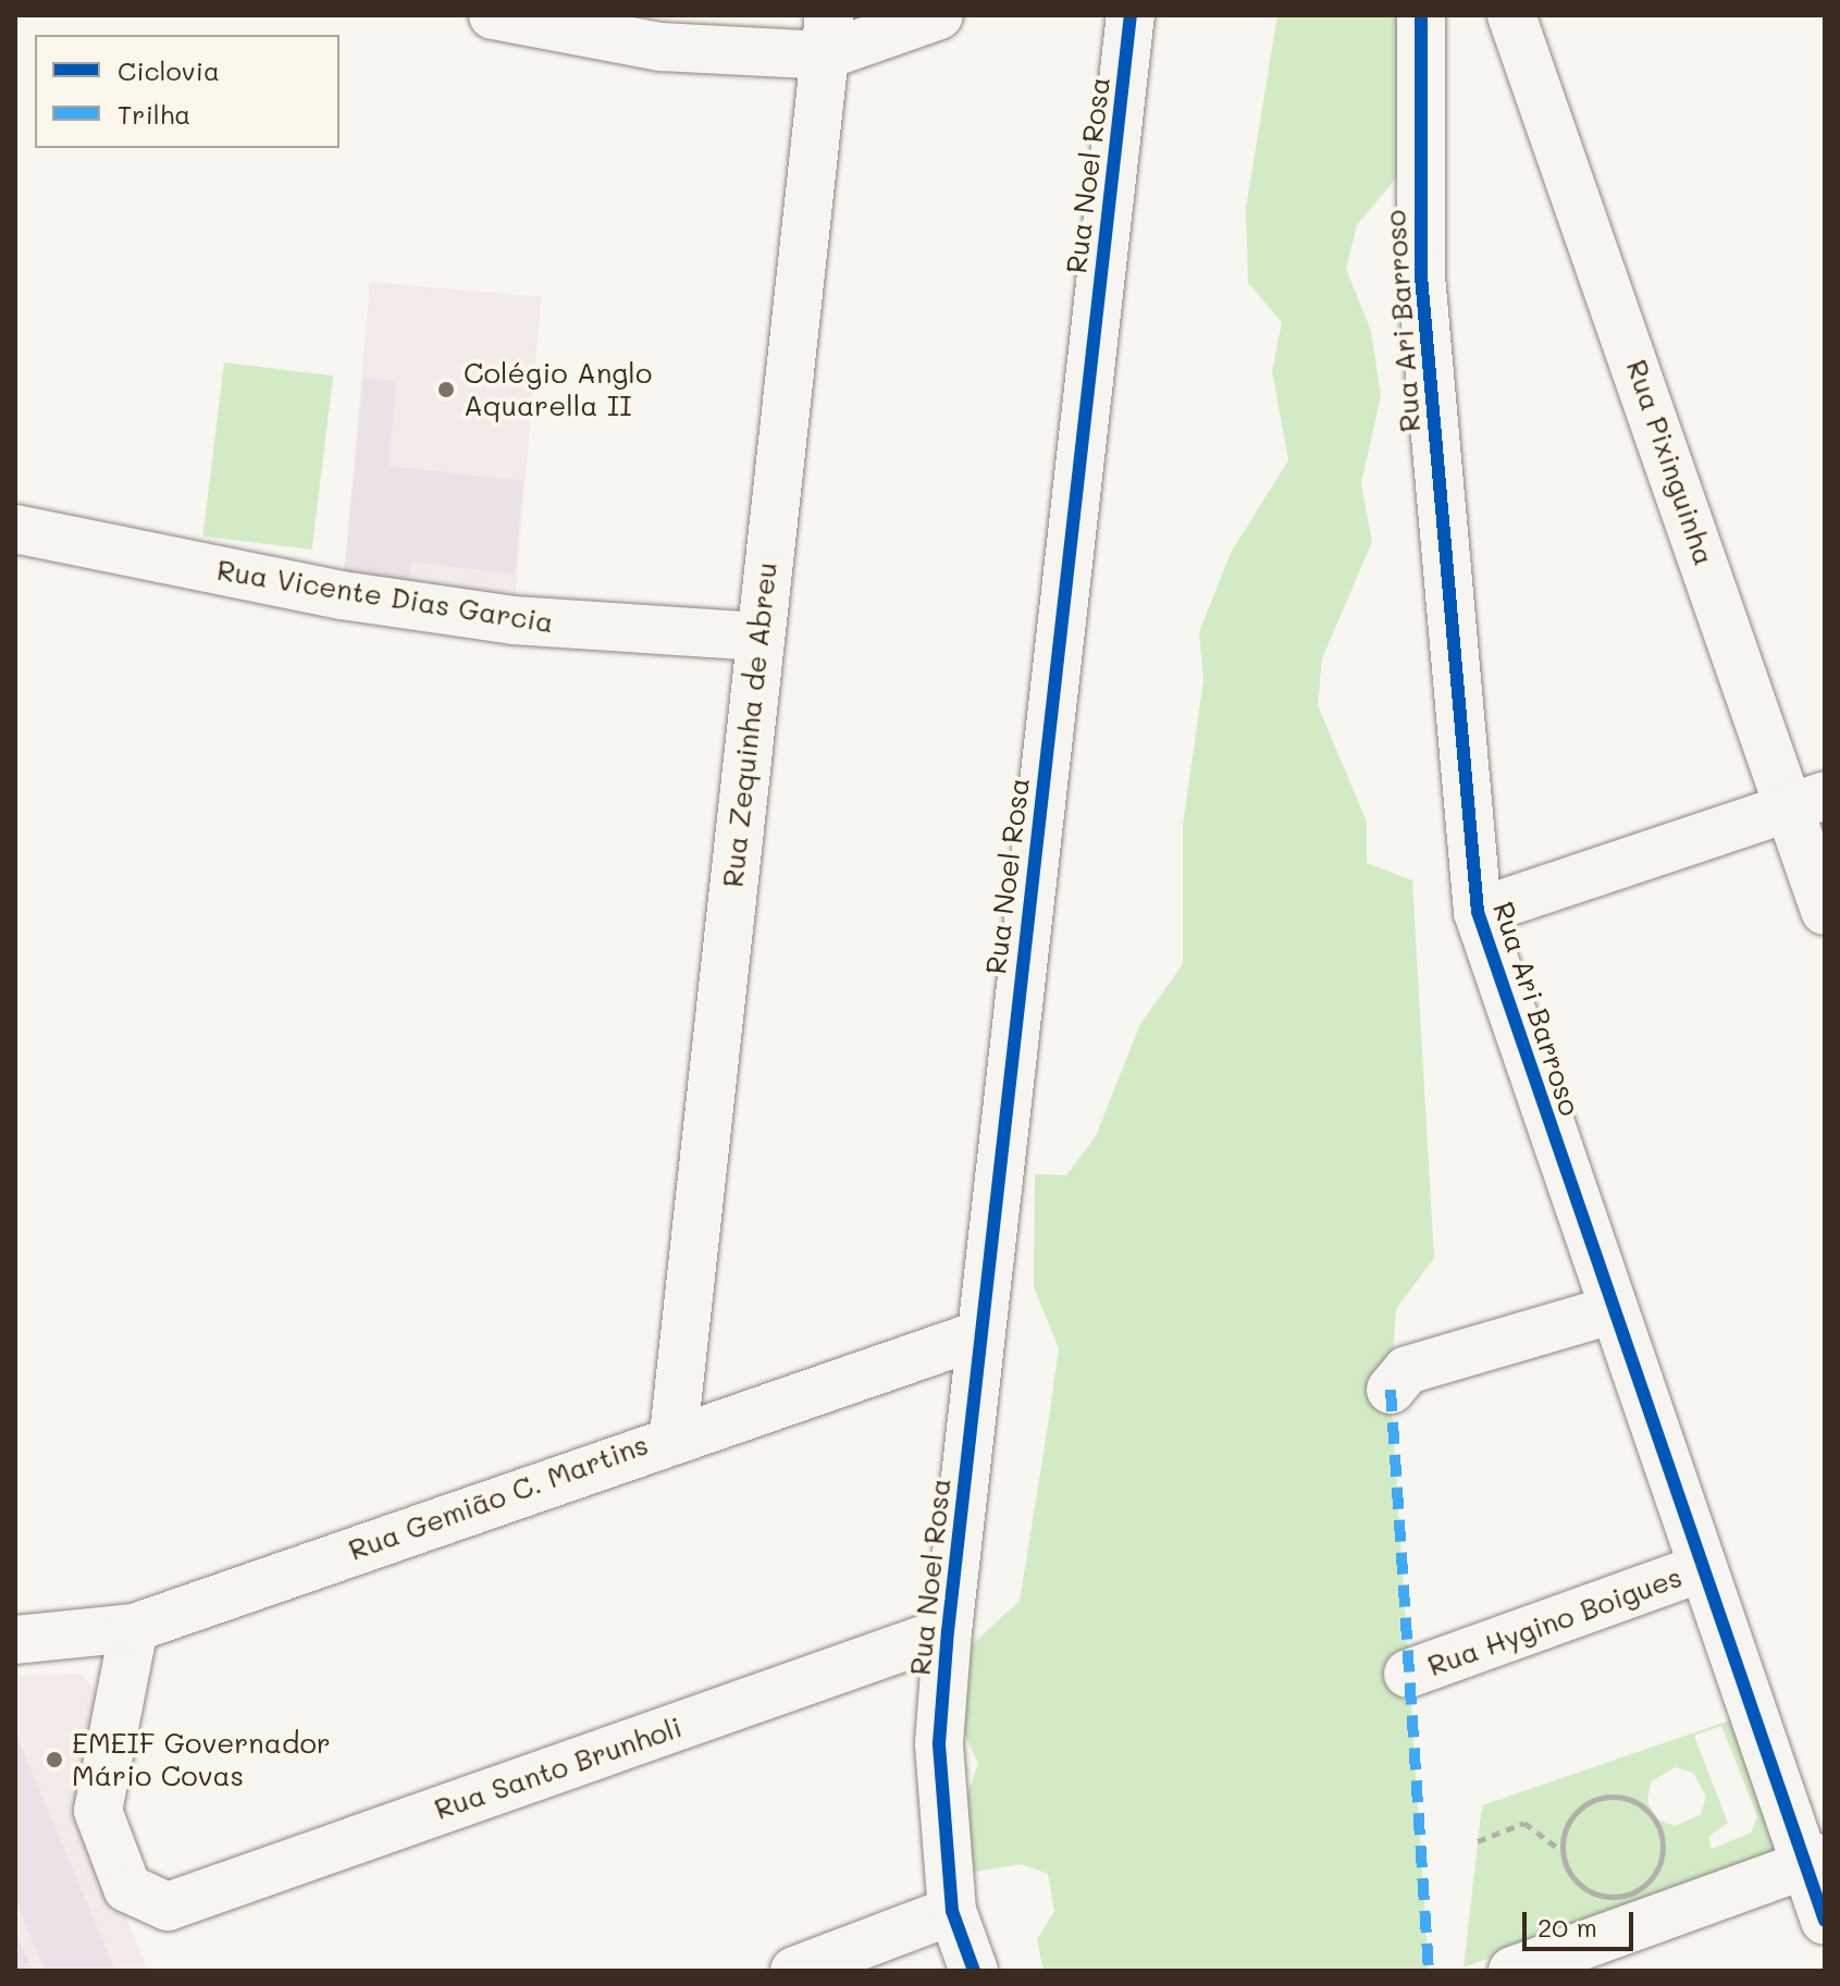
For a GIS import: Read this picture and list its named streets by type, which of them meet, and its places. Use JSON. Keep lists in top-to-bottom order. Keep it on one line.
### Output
{"streets":{"street":["Rua Noel Rosa","Rua Ari Barroso","Rua Pixinguinha","Rua Vicente Dias Garcia","Rua Zequinha de Abreu","Rua Gemião C. Martins","Rua Hygino Boigues","Rua Santo Brunholi"]},"crossings":[["Rua Noel Rosa","Rua Gemião C. Martins"],["Rua Noel Rosa","Rua Santo Brunholi"],["Rua Ari Barroso","Rua Hygino Boigues"],["Rua Vicente Dias Garcia","Rua Zequinha de Abreu"],["Rua Zequinha de Abreu","Rua Gemião C. Martins"],["Rua Gemião C. Martins","Rua Santo Brunholi"]],"places":["Colégio Anglo Aquarella II","EMEIF Governador Mário Covas"],"legend":["Ciclovia","Trilha"],"scale_bar":"20 m"}
